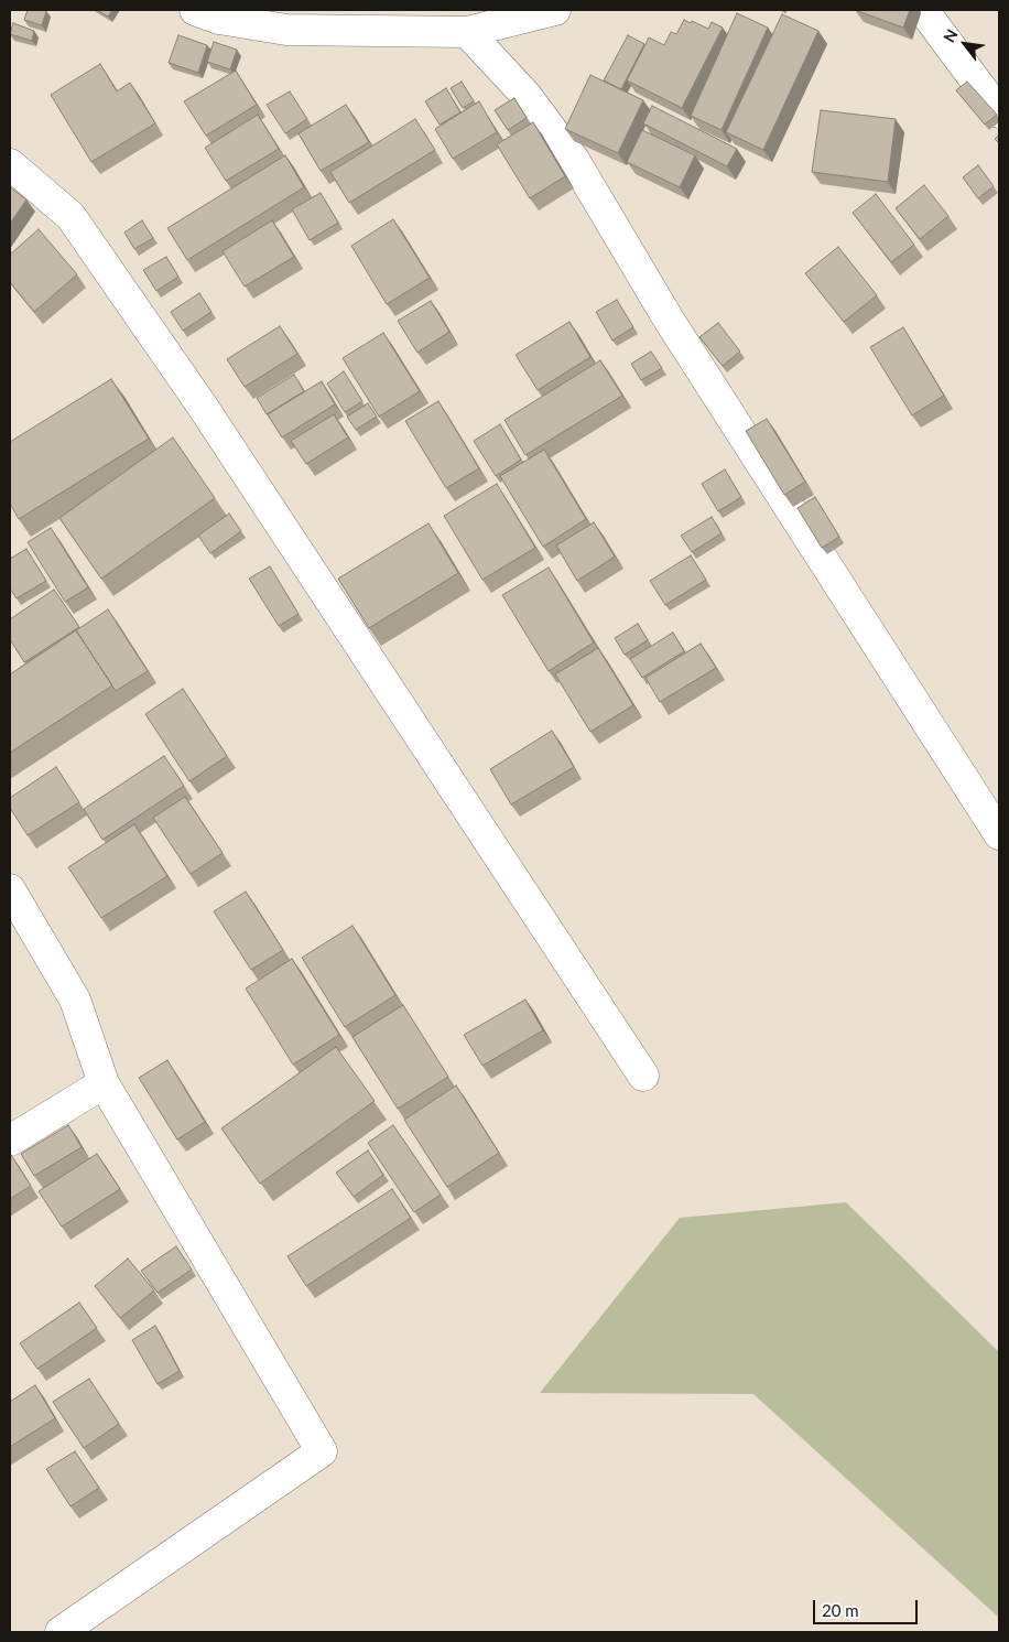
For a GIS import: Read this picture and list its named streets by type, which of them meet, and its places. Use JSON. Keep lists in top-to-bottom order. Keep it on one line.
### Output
{"scale_bar":"20 m","north":"top left"}
